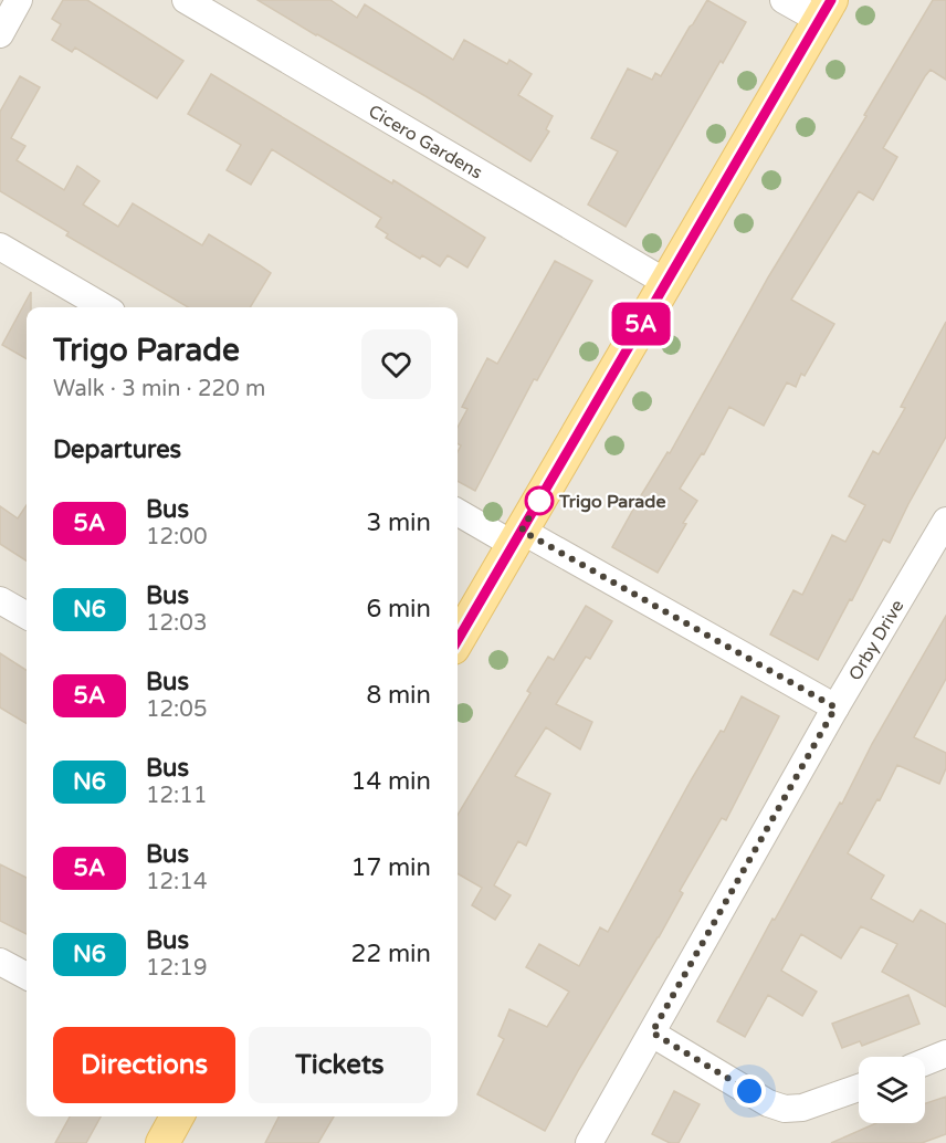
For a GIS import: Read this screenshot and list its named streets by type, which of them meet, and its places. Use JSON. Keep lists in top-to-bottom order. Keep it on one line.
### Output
{"streets":{"street":["Cicero Gardens","Orby Drive"]},"places":["Trigo Parade"],"lines":["bus line 5A"],"page":{"on_map":"5A","heading":[["Trigo Parade","Walk · 3 min · 220 m"],"Departures"],"list":[{"mark":"5A","name":"Bus","note":"12:00","value":"3 min"},{"mark":"N6","name":"Bus","note":"12:03","value":"6 min"},{"mark":"5A","name":"Bus","note":"12:05","value":"8 min"},{"mark":"N6","name":"Bus","note":"12:11","value":"14 min"},{"mark":"5A","name":"Bus","note":"12:14","value":"17 min"},{"mark":"N6","name":"Bus","note":"12:19","value":"22 min"}],"buttons":["Directions","Tickets"]}}
